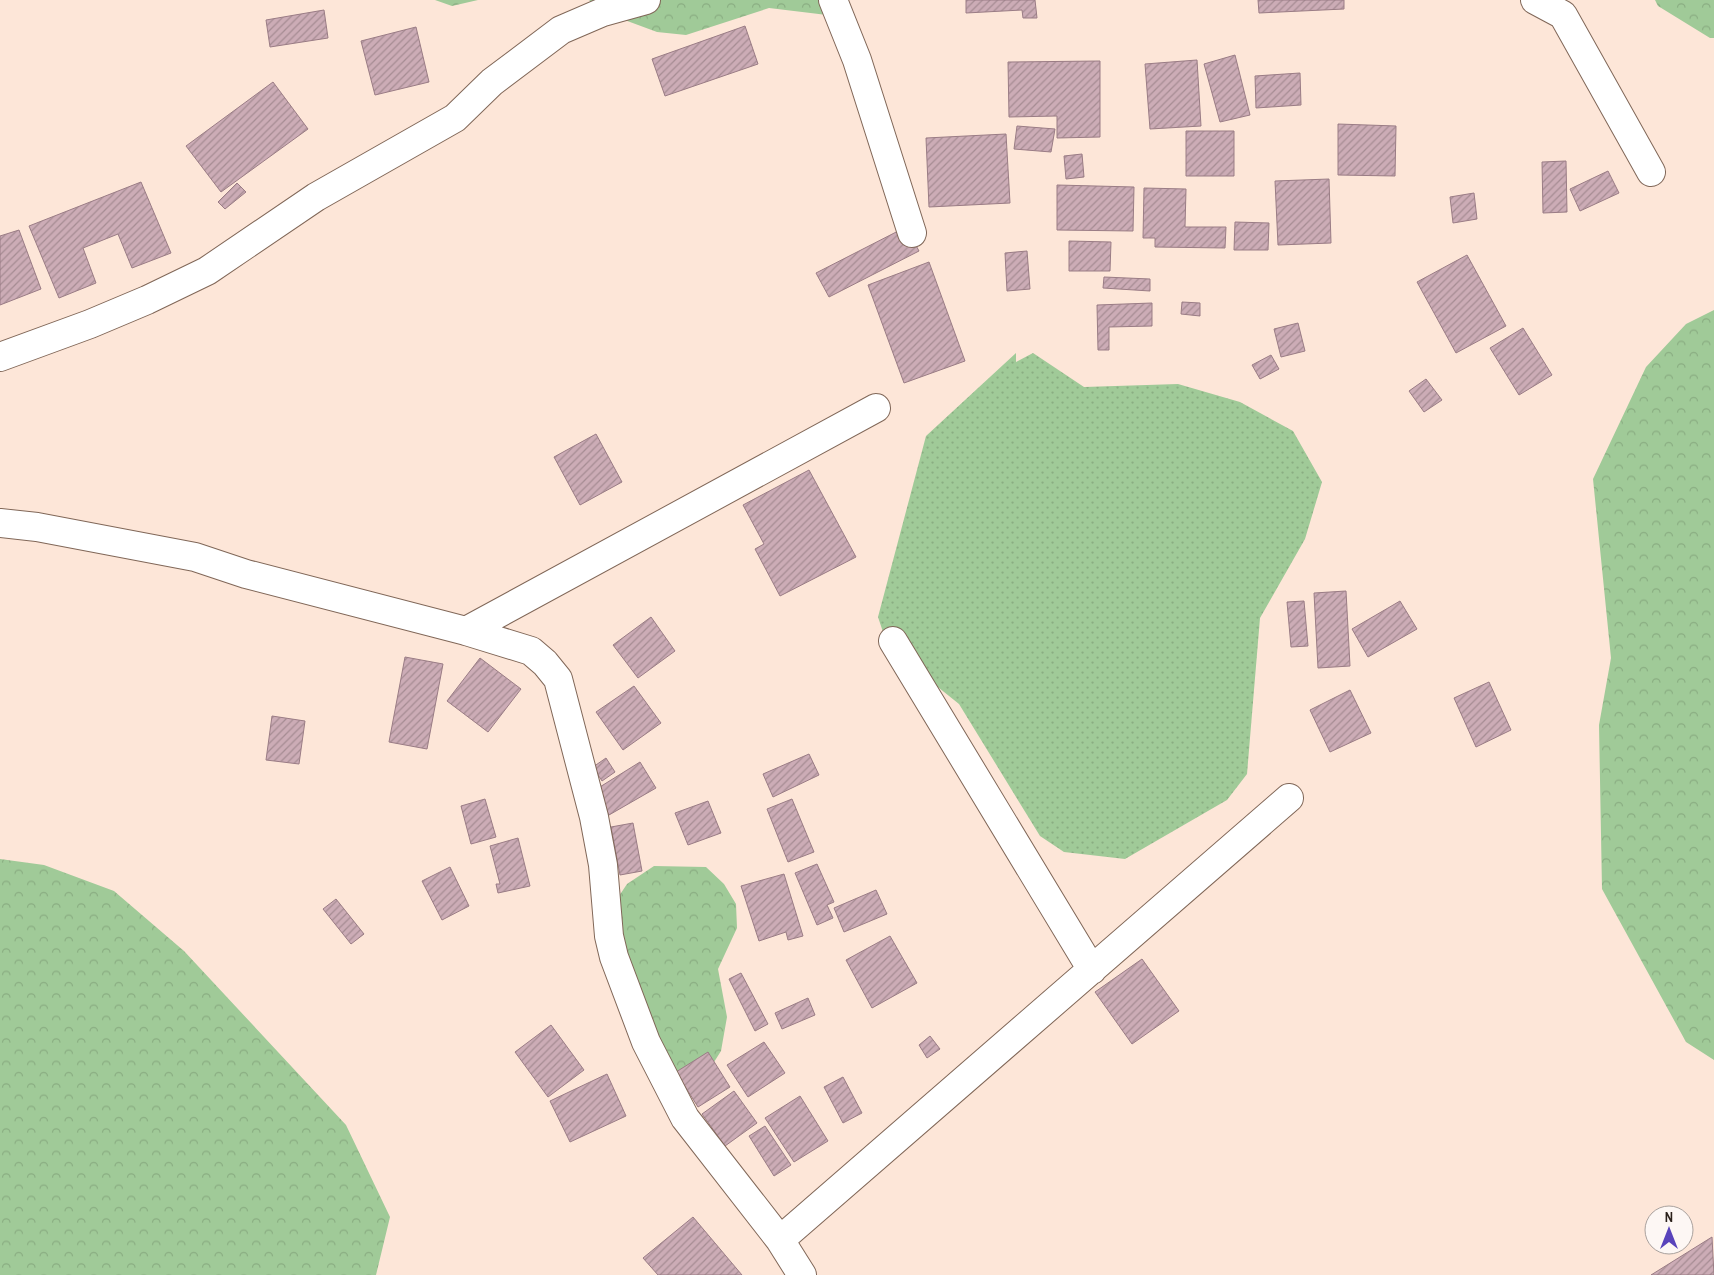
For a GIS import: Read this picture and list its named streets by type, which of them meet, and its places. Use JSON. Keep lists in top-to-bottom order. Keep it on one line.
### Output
{"north":"top"}
